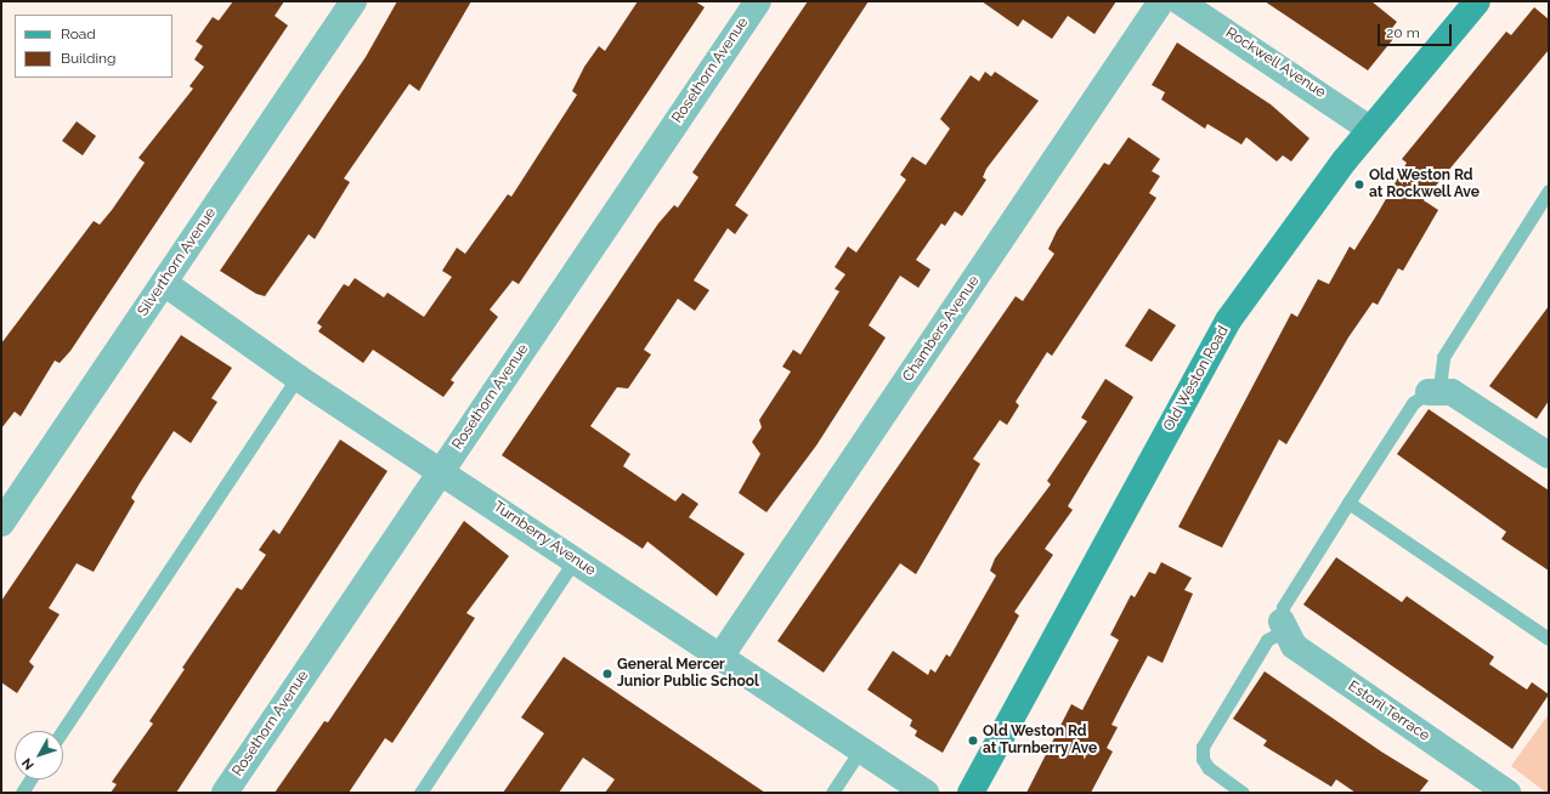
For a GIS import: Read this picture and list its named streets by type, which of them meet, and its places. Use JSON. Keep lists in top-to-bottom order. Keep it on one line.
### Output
{"streets":{"main road":["Old Weston Road"],"street":["Rockwell Avenue","Rosethorn Avenue","Silverthorn Avenue","Chambers Avenue","Turnberry Avenue","Estoril Terrace"]},"crossings":[["Rockwell Avenue","Old Weston Road"],["Rosethorn Avenue","Turnberry Avenue"],["Silverthorn Avenue","Turnberry Avenue"],["Chambers Avenue","Turnberry Avenue"]],"places":["Old Weston Rd at Rockwell Ave","General Mercer Junior Public School","Old Weston Rd at Turnberry Ave"],"legend":["Road","Building"],"scale_bar":"20 m","north":"bottom left"}
